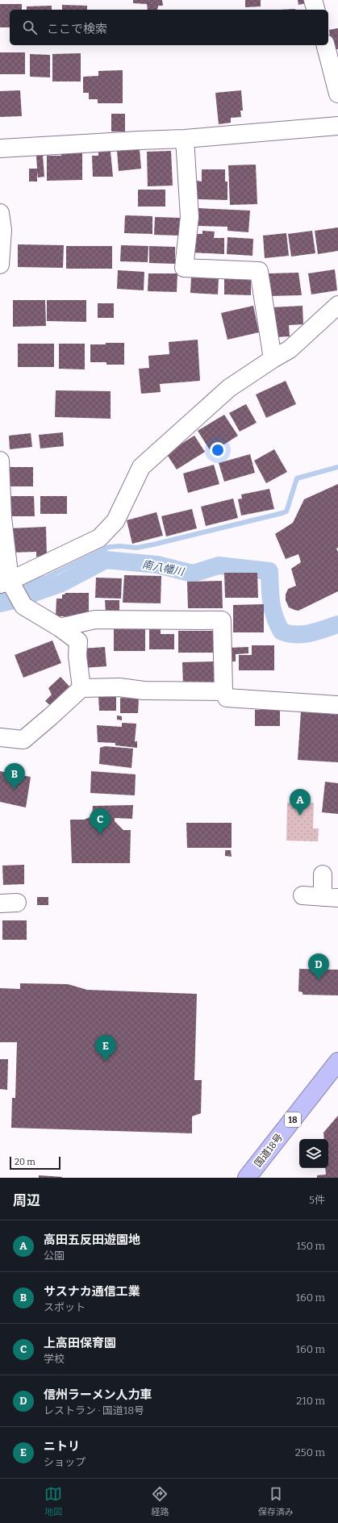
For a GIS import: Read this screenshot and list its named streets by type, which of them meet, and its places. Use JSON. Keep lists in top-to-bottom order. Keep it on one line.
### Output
{"streets":{"highway":["18","国道18号"]},"water":["南八幡川"],"scale_bar":"20 m","page":{"search":"ここで検索","pins":["B","A","C","D","E"],"scale":"20 m","heading":["周辺","5件"],"list":[{"mark":"A","name":"高田五反田遊園地","note":"公園","value":"150 m"},{"mark":"B","name":"サスナカ通信工業","note":"スポット","value":"160 m"},{"mark":"C","name":"上高田保育園","note":"学校","value":"160 m"},{"mark":"D","name":"信州ラーメン人力車","note":"レストラン · 国道18号","value":"210 m"},{"mark":"E","name":"ニトリ","note":"ショップ","value":"250 m"}],"nav":["地図","経路","保存済み"]}}
